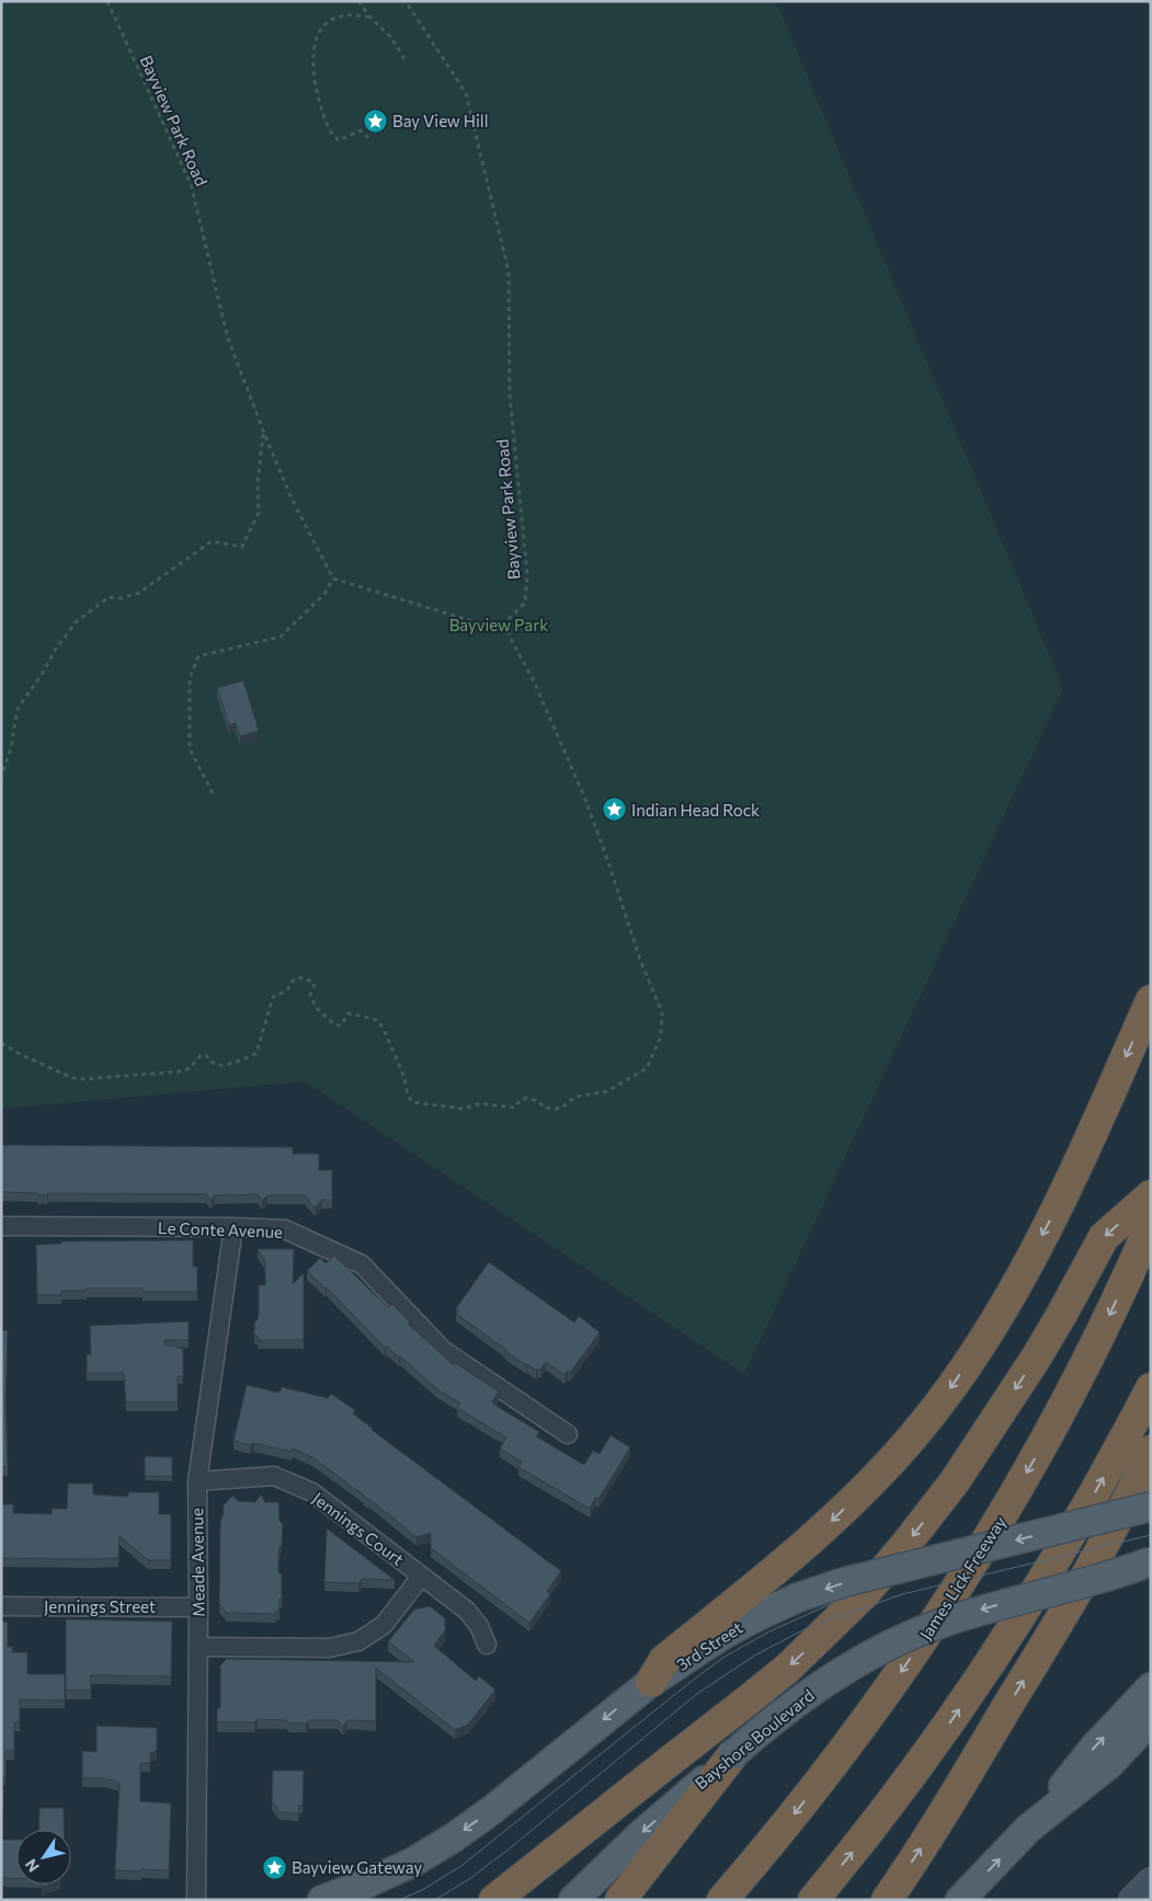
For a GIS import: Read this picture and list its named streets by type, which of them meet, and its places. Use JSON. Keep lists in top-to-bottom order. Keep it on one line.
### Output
{"streets":{"highway":["James Lick Freeway"],"main road":["3rd Street","Bayshore Boulevard"],"street":["Le Conte Avenue","Jennings Court","Meade Avenue","Jennings Street"],"path":["Bayview Park Road"]},"crossings":[["Le Conte Avenue","Meade Avenue"],["Jennings Court","Meade Avenue"],["Meade Avenue","Jennings Street"]],"one_way":["3rd Street"],"parks":["Bayview Park"],"places":{"place":["Bay View Hill","Indian Head Rock","Bayview Gateway"]},"north":"bottom left"}
